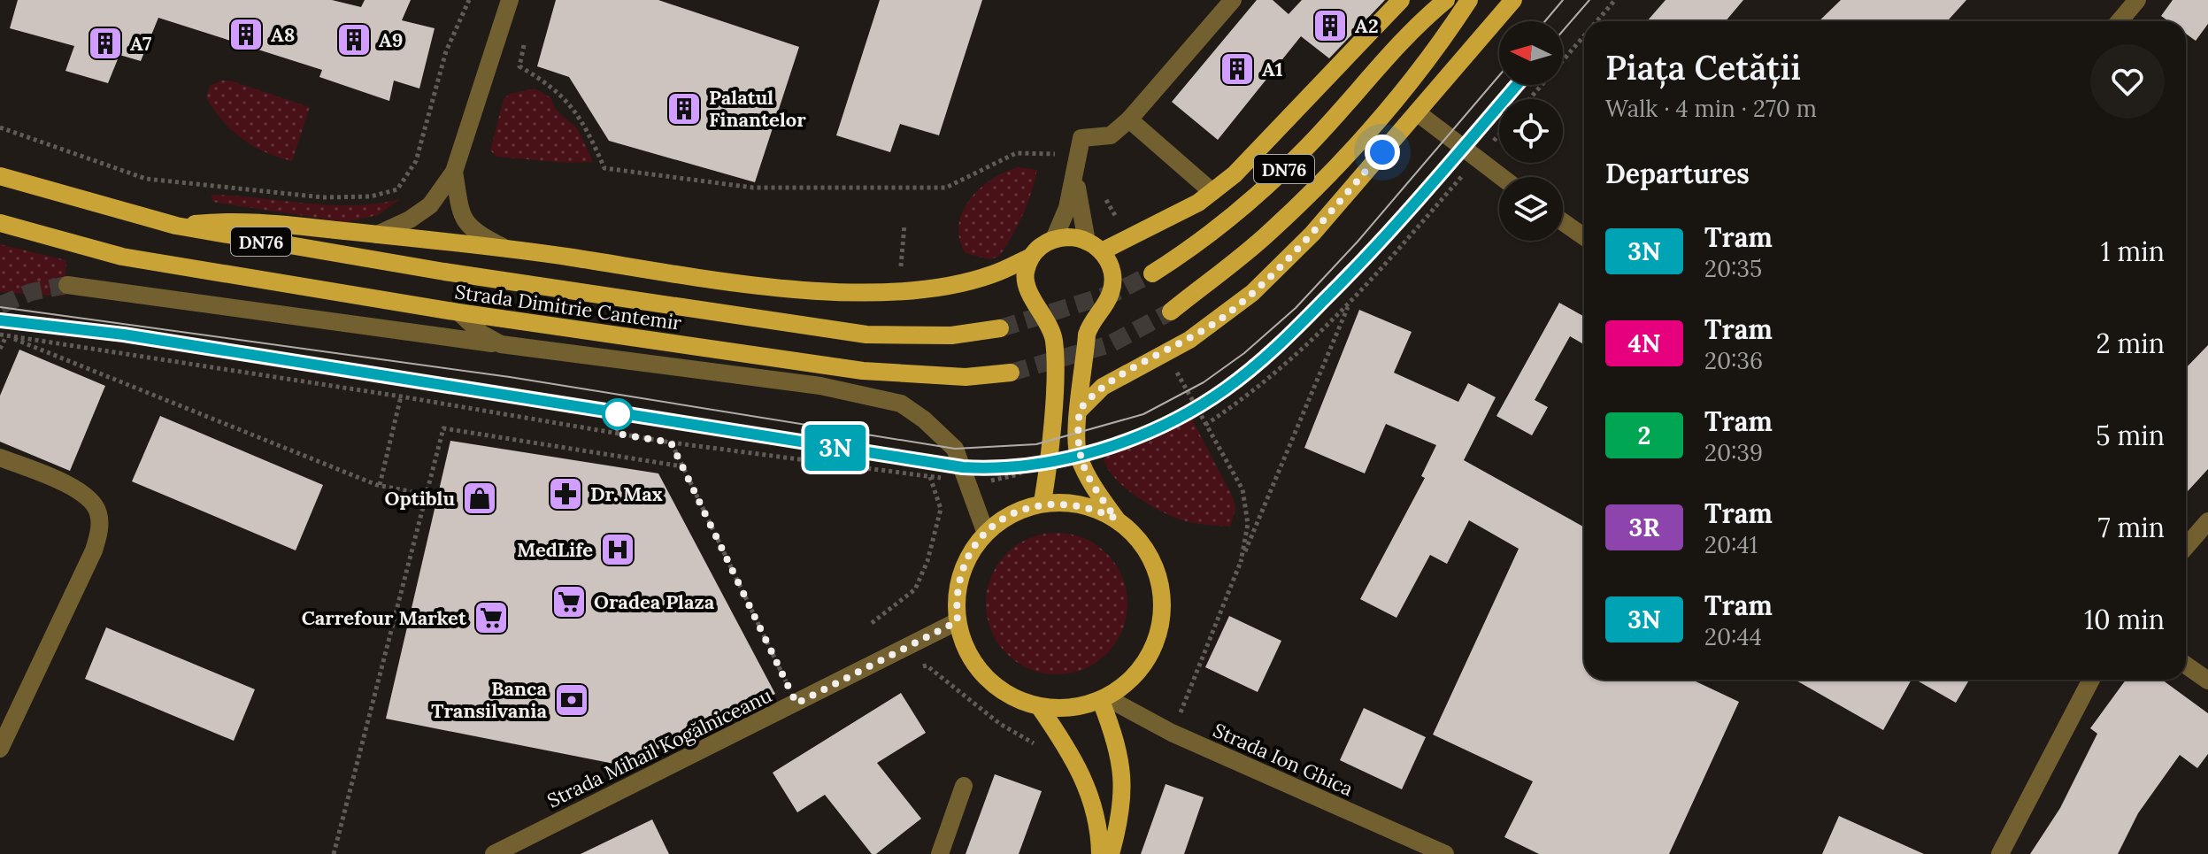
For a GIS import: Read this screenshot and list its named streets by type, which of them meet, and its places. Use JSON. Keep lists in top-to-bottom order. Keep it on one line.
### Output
{"streets":{"main road":["DN76","Strada Dimitrie Cantemir"],"street":["Strada Mihail Kogălniceanu","Strada Ion Ghica"]},"crossings":[["Strada Mihail Kogălniceanu","Strada Ion Ghica"]],"places":{"building":["A2","A8","A9","A7","A1","Palatul Finantelor"],"pharmacy":["Dr. Max"],"shop":["Optiblu"],"hospital":["MedLife"],"supermarket":["Oradea Plaza","Carrefour Market"],"bank":["Banca Transilvania"]},"lines":["tram line 3N"],"north":"left","page":{"on_map":"3N","heading":[["Piața Cetății","Walk · 4 min · 270 m"],"Departures"],"list":[{"mark":"3N","name":"Tram","note":"20:35","value":"1 min"},{"mark":"4N","name":"Tram","note":"20:36","value":"2 min"},{"mark":"2","name":"Tram","note":"20:39","value":"5 min"},{"mark":"3R","name":"Tram","note":"20:41","value":"7 min"},{"mark":"3N","name":"Tram","note":"20:44","value":"10 min"}]}}
